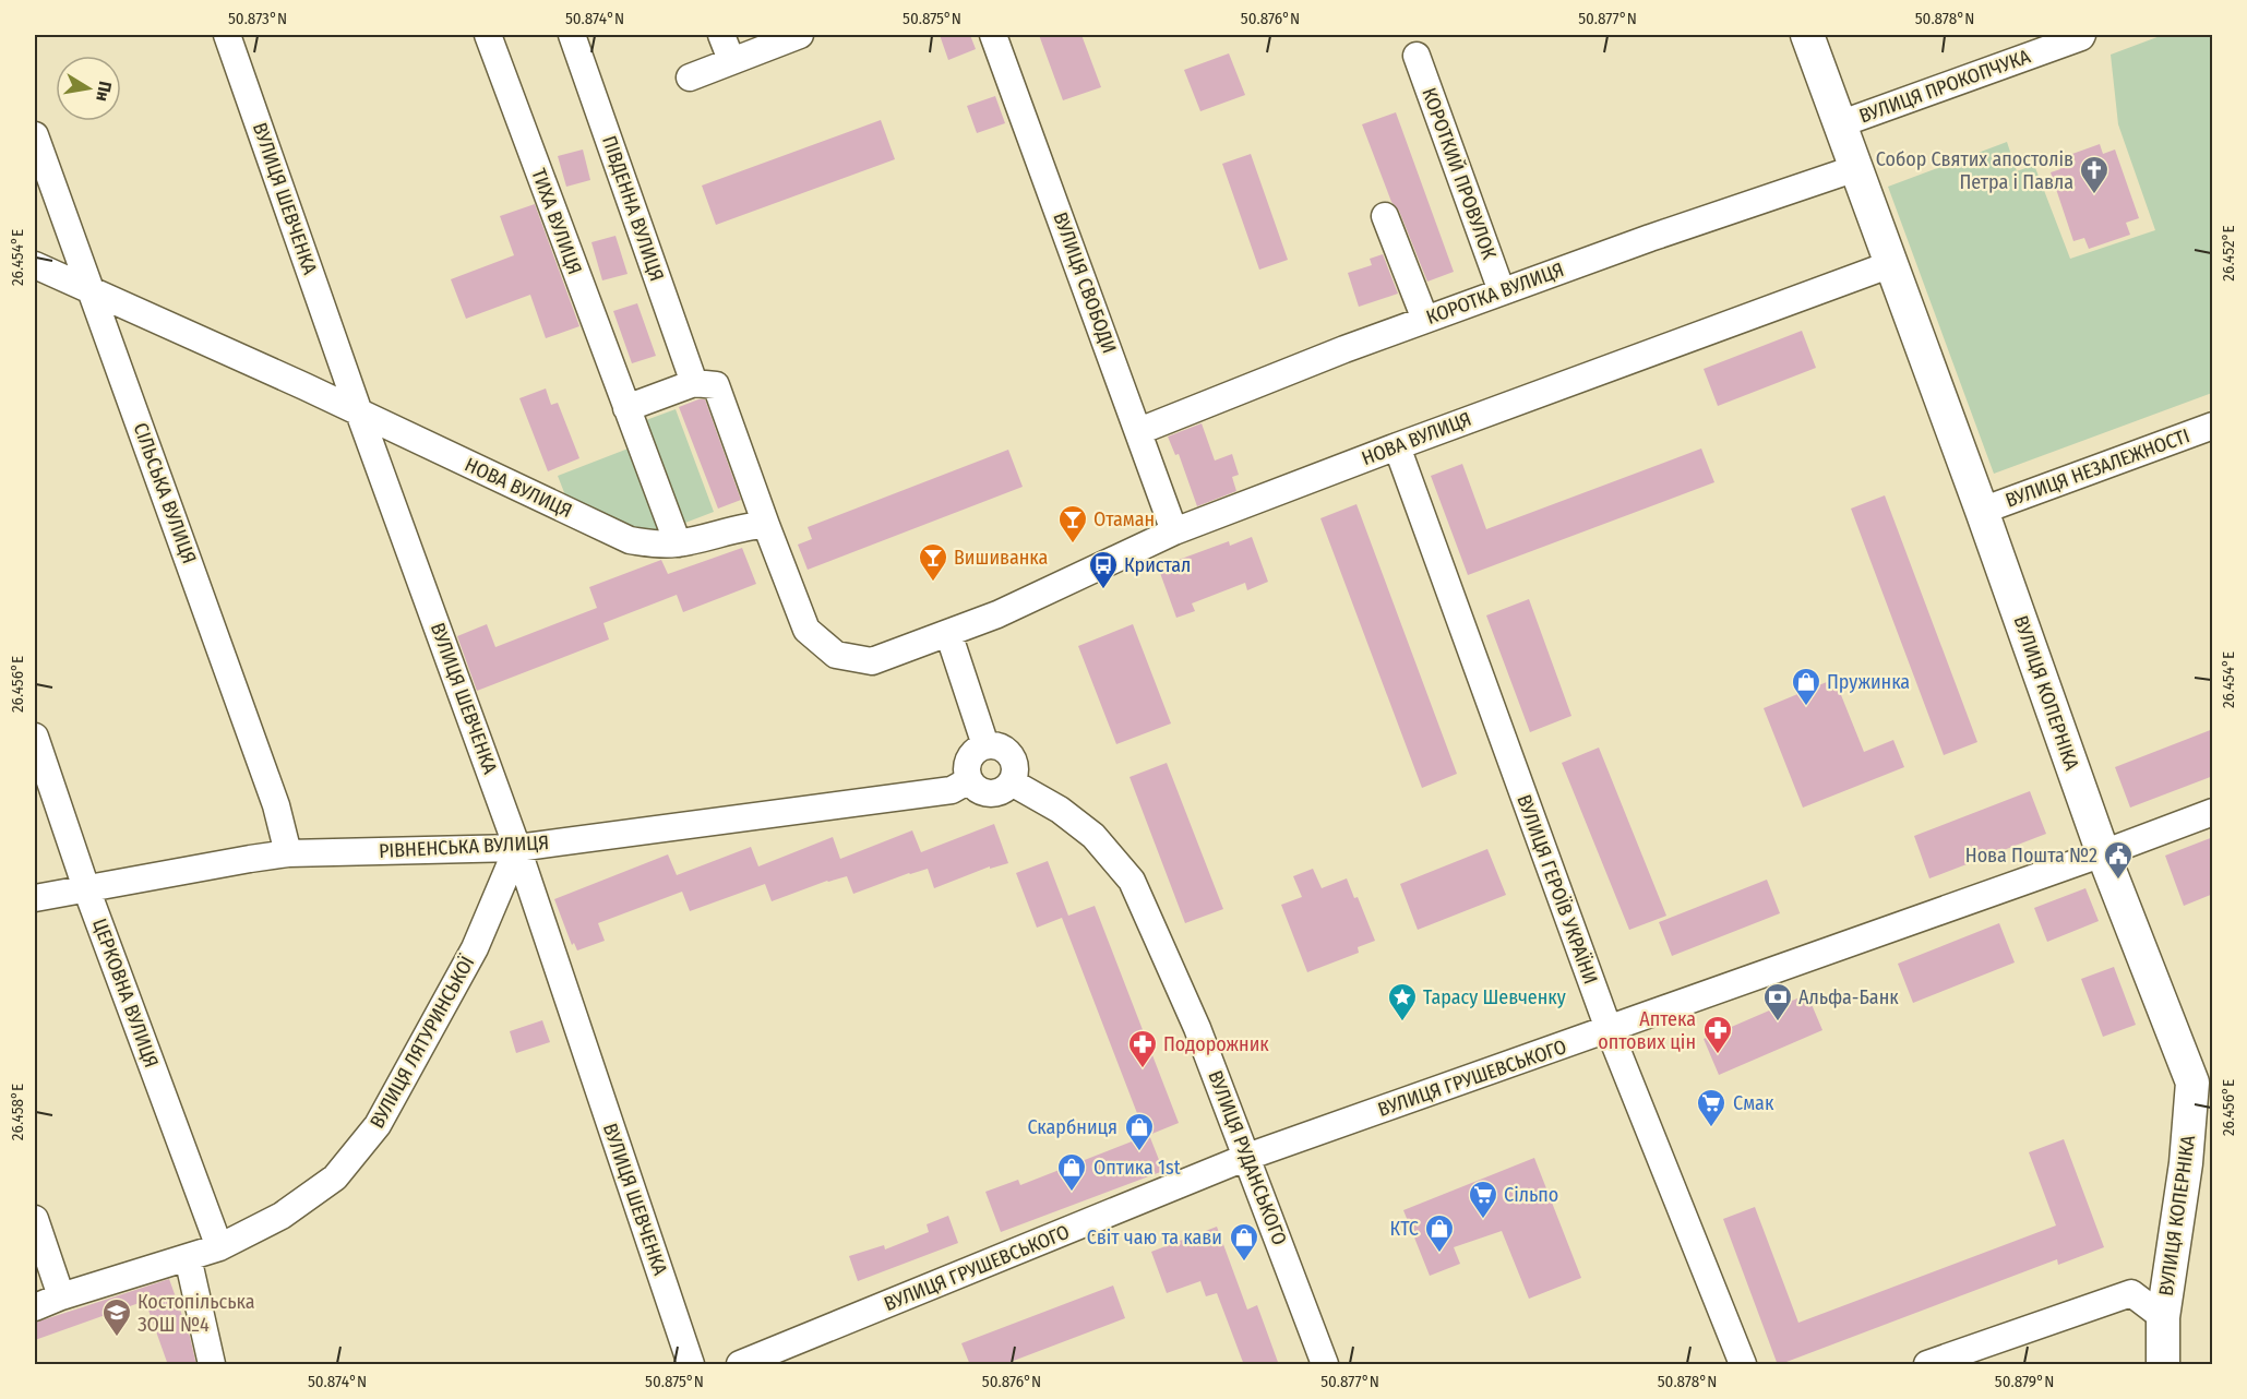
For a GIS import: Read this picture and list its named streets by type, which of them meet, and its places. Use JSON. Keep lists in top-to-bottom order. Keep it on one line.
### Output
{"streets":{"main road":["ВУЛИЦЯ КОПЕРНІКА"],"street":["ВУЛИЦЯ ПРОКОПЧУКА","КОРОТКИЙ ПРОВУЛОК","ВУЛИЦЯ ШЕВЧЕНКА","ПІВДЕННА ВУЛИЦЯ","ТИХА ВУЛИЦЯ","ВУЛИЦЯ СВОБОДИ","КОРОТКА ВУЛИЦЯ","НОВА ВУЛИЦЯ","ВУЛИЦЯ НЕЗАЛЕЖНОСТІ","СІЛЬСЬКА ВУЛИЦЯ","РІВНЕНСЬКА ВУЛИЦЯ","ВУЛИЦЯ ГЕРОЇВ УКРАЇНИ","ЦЕРКОВНА ВУЛИЦЯ","ВУЛИЦЯ ЛЯТУРИНСЬКОЇ","ВУЛИЦЯ ГРУШЕВСЬКОГО","ВУЛИЦЯ РУДАНСЬКОГО"]},"crossings":[["ВУЛИЦЯ ПРОКОПЧУКА","ВУЛИЦЯ КОПЕРНІКА"],["КОРОТКИЙ ПРОВУЛОК","КОРОТКА ВУЛИЦЯ"],["ВУЛИЦЯ ШЕВЧЕНКА","НОВА ВУЛИЦЯ"],["ВУЛИЦЯ ШЕВЧЕНКА","РІВНЕНСЬКА ВУЛИЦЯ"],["ВУЛИЦЯ ШЕВЧЕНКА","ВУЛИЦЯ ЛЯТУРИНСЬКОЇ"],["ТИХА ВУЛИЦЯ","НОВА ВУЛИЦЯ"],["ВУЛИЦЯ СВОБОДИ","КОРОТКА ВУЛИЦЯ"],["ВУЛИЦЯ СВОБОДИ","НОВА ВУЛИЦЯ"],["КОРОТКА ВУЛИЦЯ","ВУЛИЦЯ КОПЕРНІКА"],["НОВА ВУЛИЦЯ","СІЛЬСЬКА ВУЛИЦЯ"],["НОВА ВУЛИЦЯ","ВУЛИЦЯ КОПЕРНІКА"],["НОВА ВУЛИЦЯ","ВУЛИЦЯ ГЕРОЇВ УКРАЇНИ"],["ВУЛИЦЯ НЕЗАЛЕЖНОСТІ","ВУЛИЦЯ КОПЕРНІКА"],["СІЛЬСЬКА ВУЛИЦЯ","РІВНЕНСЬКА ВУЛИЦЯ"],["ВУЛИЦЯ КОПЕРНІКА","ВУЛИЦЯ ГРУШЕВСЬКОГО"],["РІВНЕНСЬКА ВУЛИЦЯ","ЦЕРКОВНА ВУЛИЦЯ"],["РІВНЕНСЬКА ВУЛИЦЯ","ВУЛИЦЯ ЛЯТУРИНСЬКОЇ"],["РІВНЕНСЬКА ВУЛИЦЯ","ВУЛИЦЯ РУДАНСЬКОГО"],["ВУЛИЦЯ ГЕРОЇВ УКРАЇНИ","ВУЛИЦЯ ГРУШЕВСЬКОГО"],["ЦЕРКОВНА ВУЛИЦЯ","ВУЛИЦЯ ЛЯТУРИНСЬКОЇ"],["ВУЛИЦЯ ГРУШЕВСЬКОГО","ВУЛИЦЯ РУДАНСЬКОГО"]],"places":{"church":["Собор Святих апостолів Петра і Павла"],"bar":["Отаман","Вишиванка"],"bus stop":["Кристал"],"shop":["Пружинка","Скарбниця","Оптика 1st","КТС","Світ чаю та кави"],"public building":["Нова Пошта №2"],"place":["Тарасу Шевченку"],"bank":["Альфа-Банк"],"pharmacy":["Аптека оптових цін","Подорожник"],"supermarket":["Смак","Сільпо"],"school or university":["Костопільська ЗОШ №4"]},"north":"right","coordinates":["50.873°N","50.874°N","50.875°N","50.876°N","50.877°N","50.878°N","26.452°E","26.454°E","26.456°E","26.458°E","50.879°N"]}
